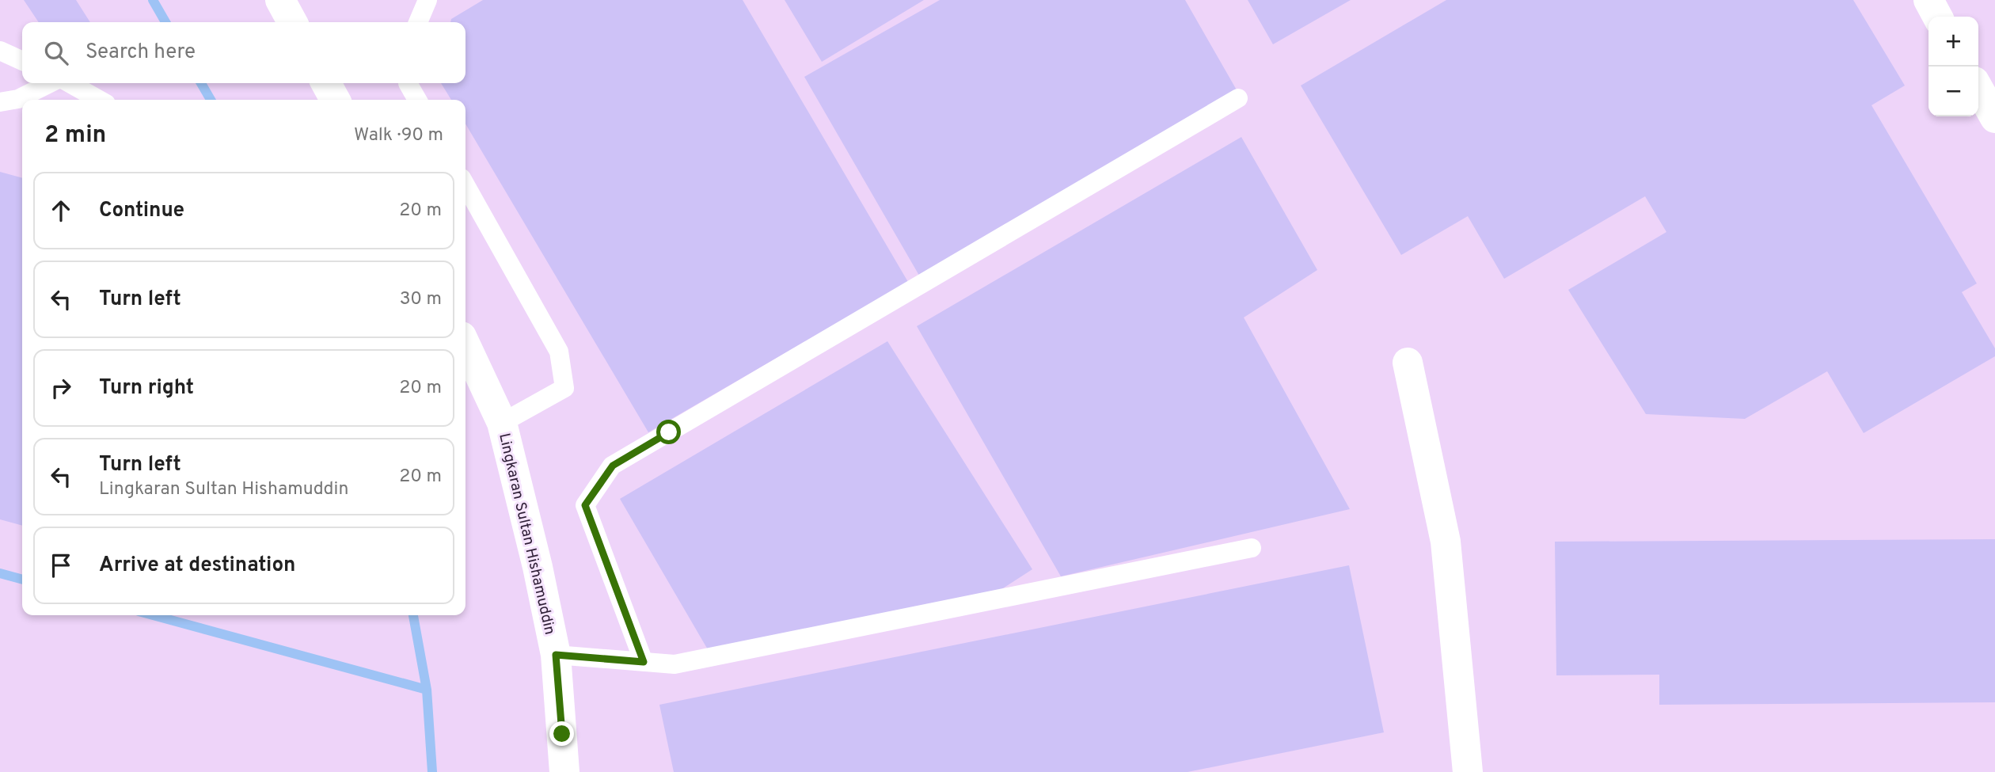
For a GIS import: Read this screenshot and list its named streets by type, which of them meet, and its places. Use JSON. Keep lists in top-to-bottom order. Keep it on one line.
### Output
{"streets":{"street":["Lingkaran Sultan Hishamuddin"]},"page":{"map_buttons":["+","−"],"search":"Search here","heading":["2 min","Walk · 90 m"],"list":[["Continue","20 m"],["Turn left","30 m"],["Turn right","20 m"],["Turn left","Lingkaran Sultan Hishamuddin","20 m"],"Arrive at destination"]}}
